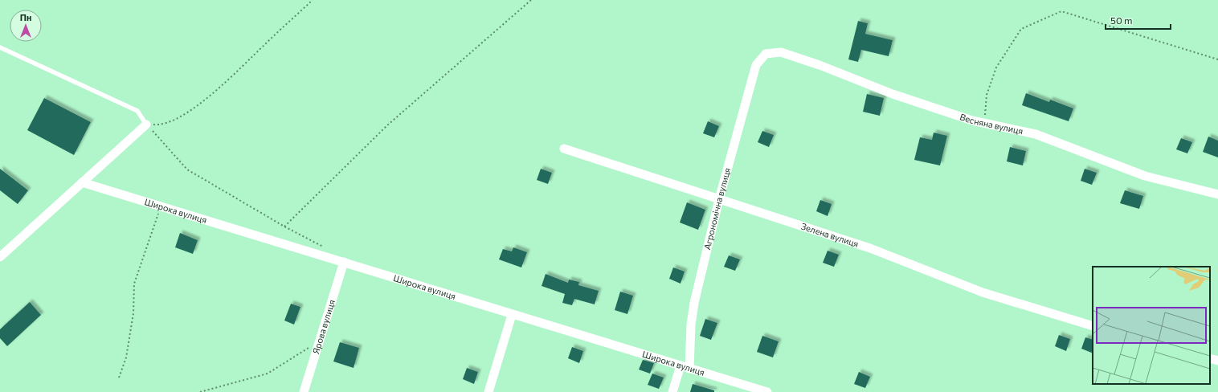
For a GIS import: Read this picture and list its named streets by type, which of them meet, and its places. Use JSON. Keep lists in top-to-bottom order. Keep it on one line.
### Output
{"streets":{"street":["Весняна вулиця","Агрономічна вулиця","Широка вулиця","Зелена вулиця","Ярова вулиця"]},"crossings":[["Весняна вулиця","Агрономічна вулиця"],["Агрономічна вулиця","Широка вулиця"],["Агрономічна вулиця","Зелена вулиця"],["Широка вулиця","Ярова вулиця"]],"scale_bar":"50 m","north":"top"}
